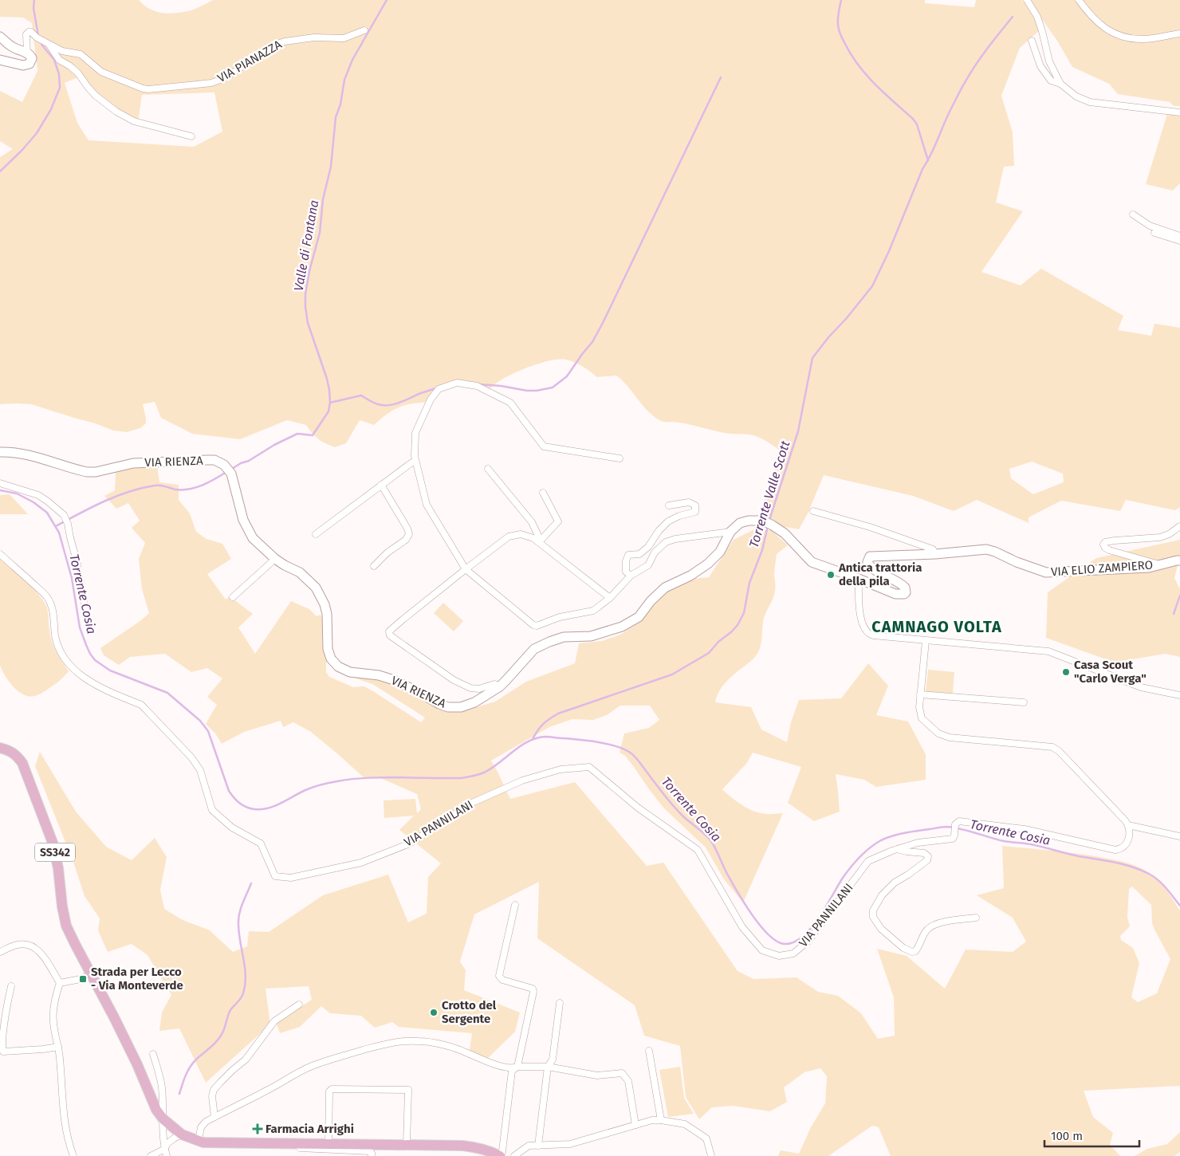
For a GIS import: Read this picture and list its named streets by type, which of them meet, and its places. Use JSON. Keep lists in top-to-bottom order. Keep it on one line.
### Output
{"streets":{"main road":["SS342"],"street":["VIA PIANAZZA","VIA RIENZA","VIA ELIO ZAMPIERO","VIA PANNILANI"]},"crossings":[["VIA RIENZA","VIA ELIO ZAMPIERO"]],"districts":["CAMNAGO VOLTA"],"water":["Valle di Fontana","Torrente Valle Scott","Torrente Cosia"],"places":{"other":["Antica trattoria della pila","Casa Scout \"Carlo Verga\"","Crotto del Sergente"],"transit":["Strada per Lecco - Via Monteverde"],"health":["Farmacia Arrighi"]},"scale_bar":"100 m"}
